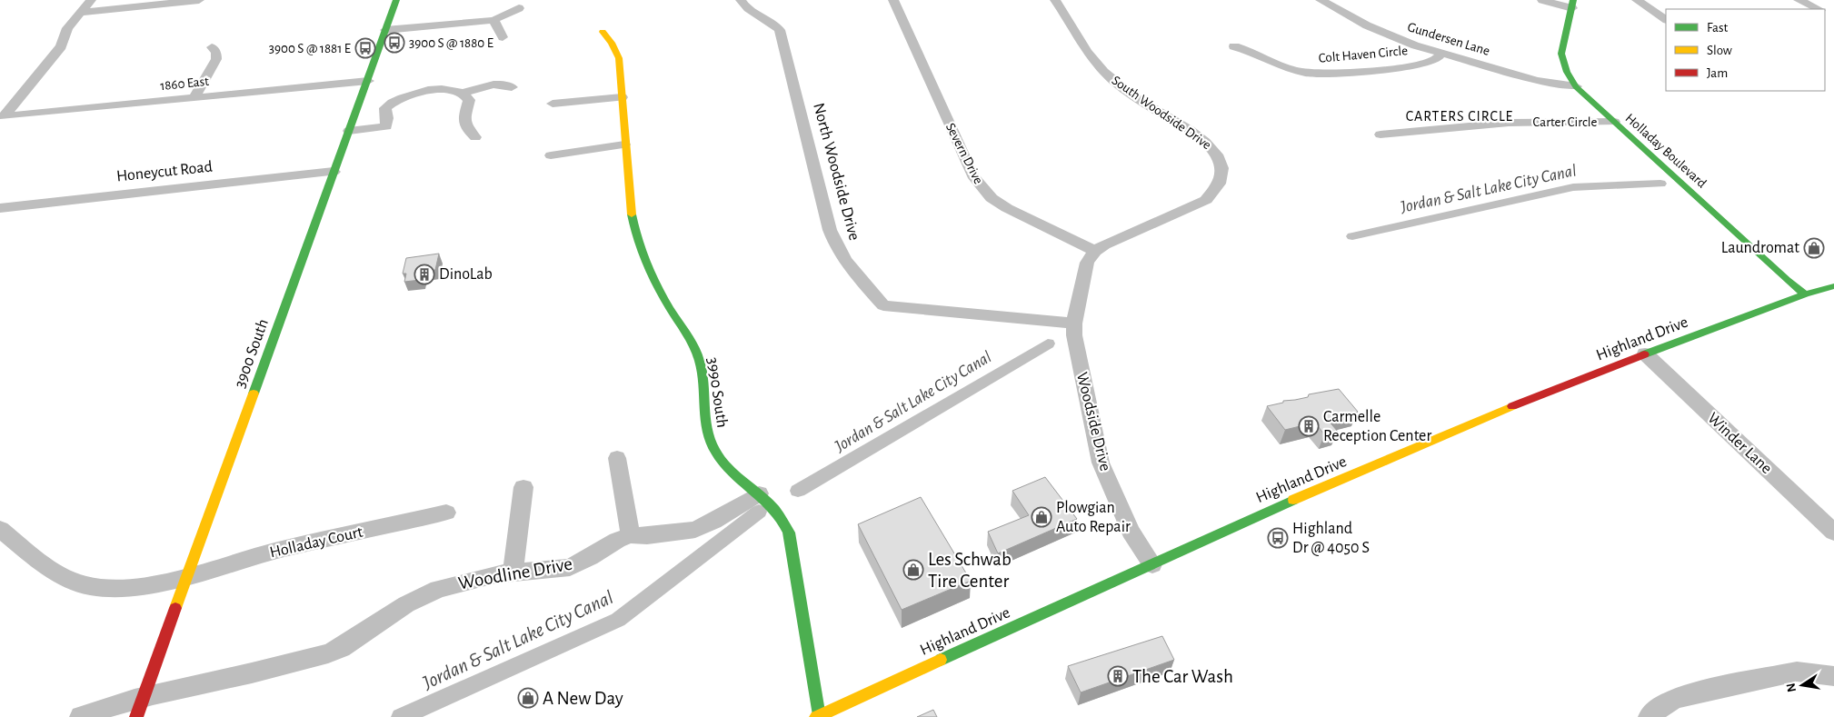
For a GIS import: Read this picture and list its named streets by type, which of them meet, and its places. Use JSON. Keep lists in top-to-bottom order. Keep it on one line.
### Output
{"streets":{"main road":["Holladay Boulevard","Highland Drive","3900 South","3990 South"],"street":["Gundersen Lane","Colt Haven Circle","1860 East","South Woodside Drive","Carter Circle","Severn Drive","Honeycut Road","North Woodside Drive","Woodside Drive","Winder Lane","Holladay Court","Woodline Drive"]},"crossings":[["Gundersen Lane","Colt Haven Circle"],["Gundersen Lane","Holladay Boulevard"],["1860 East","3900 South"],["South Woodside Drive","Severn Drive"],["Carter Circle","Holladay Boulevard"],["Holladay Boulevard","Highland Drive"],["Honeycut Road","3900 South"],["North Woodside Drive","Woodside Drive"],["Highland Drive","3990 South"],["Highland Drive","Woodside Drive"],["Highland Drive","Winder Lane"],["3900 South","Holladay Court"],["3900 South","Woodline Drive"],["3990 South","Woodline Drive"]],"districts":["CARTERS CIRCLE"],"water":["Jordan & Salt Lake City Canal"],"places":{"bus stop":["3900 S @ 1880 E","3900 S @ 1881 E","Highland Dr @ 4050 S"],"shop":["Laundromat","Plowgian Auto Repair","Les Schwab Tire Center","A New Day"],"building":["DinoLab","Carmelle Reception Center","The Car Wash"]},"legend":["Fast","Slow","Jam"],"north":"left"}
